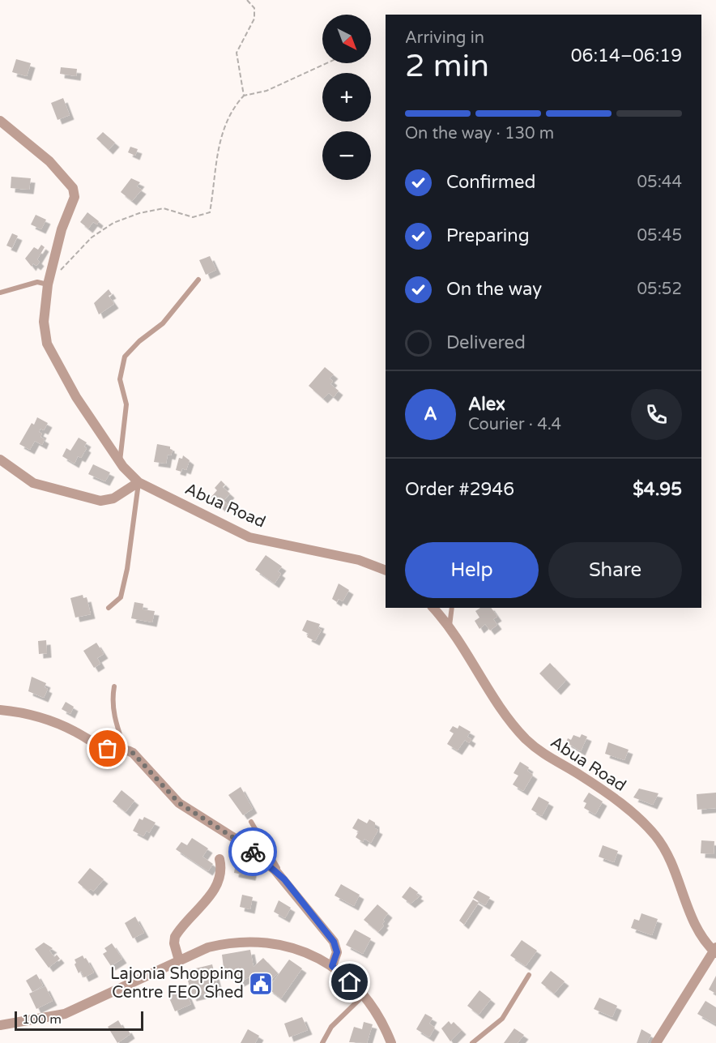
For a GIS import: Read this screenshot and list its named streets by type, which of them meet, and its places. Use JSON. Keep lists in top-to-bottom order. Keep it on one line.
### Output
{"streets":{"street":["Abua Road"]},"places":{"public building":["Lajonia Shopping Centre FEO Shed"]},"scale_bar":"100 m","north":"bottom right","page":{"map_buttons":["+","−"],"heading":["2 min","Arriving in","06:14–06:19"],"panel":["Alex","Courier · 4.4","Order #2946","$4.95"],"bar":"On the way · 130 m","list":[["Confirmed","05:44"],["Preparing","05:45"],["On the way","05:52"],"Delivered"],"round":"A","buttons":["Help","Share"],"scale":"100 m"}}
